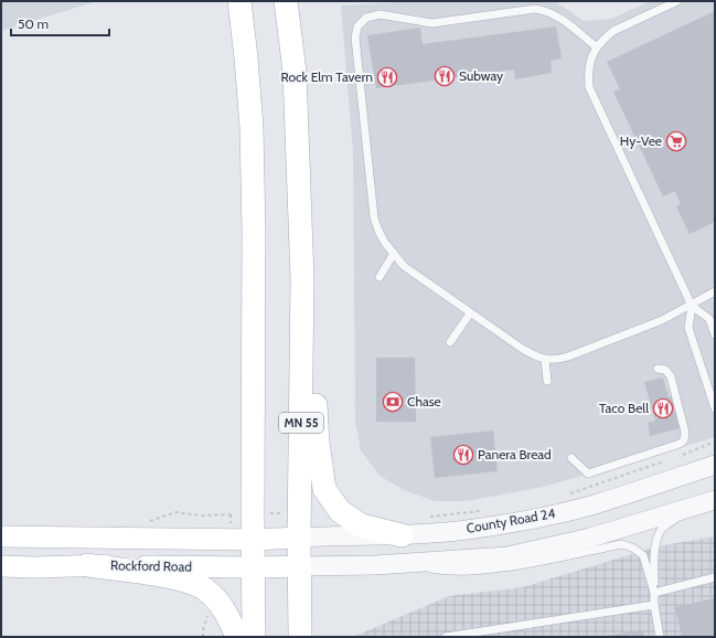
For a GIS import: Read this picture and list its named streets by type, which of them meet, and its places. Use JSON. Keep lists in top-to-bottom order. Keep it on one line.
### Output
{"streets":{"main road":["MN 55","Rockford Road"],"street":["County Road 24"]},"crossings":[["MN 55","County Road 24"],["MN 55","Rockford Road"]],"places":{"restaurant":["Subway","Rock Elm Tavern","Taco Bell","Panera Bread"],"supermarket":["Hy-Vee"],"bank":["Chase"]},"scale_bar":"50 m"}
